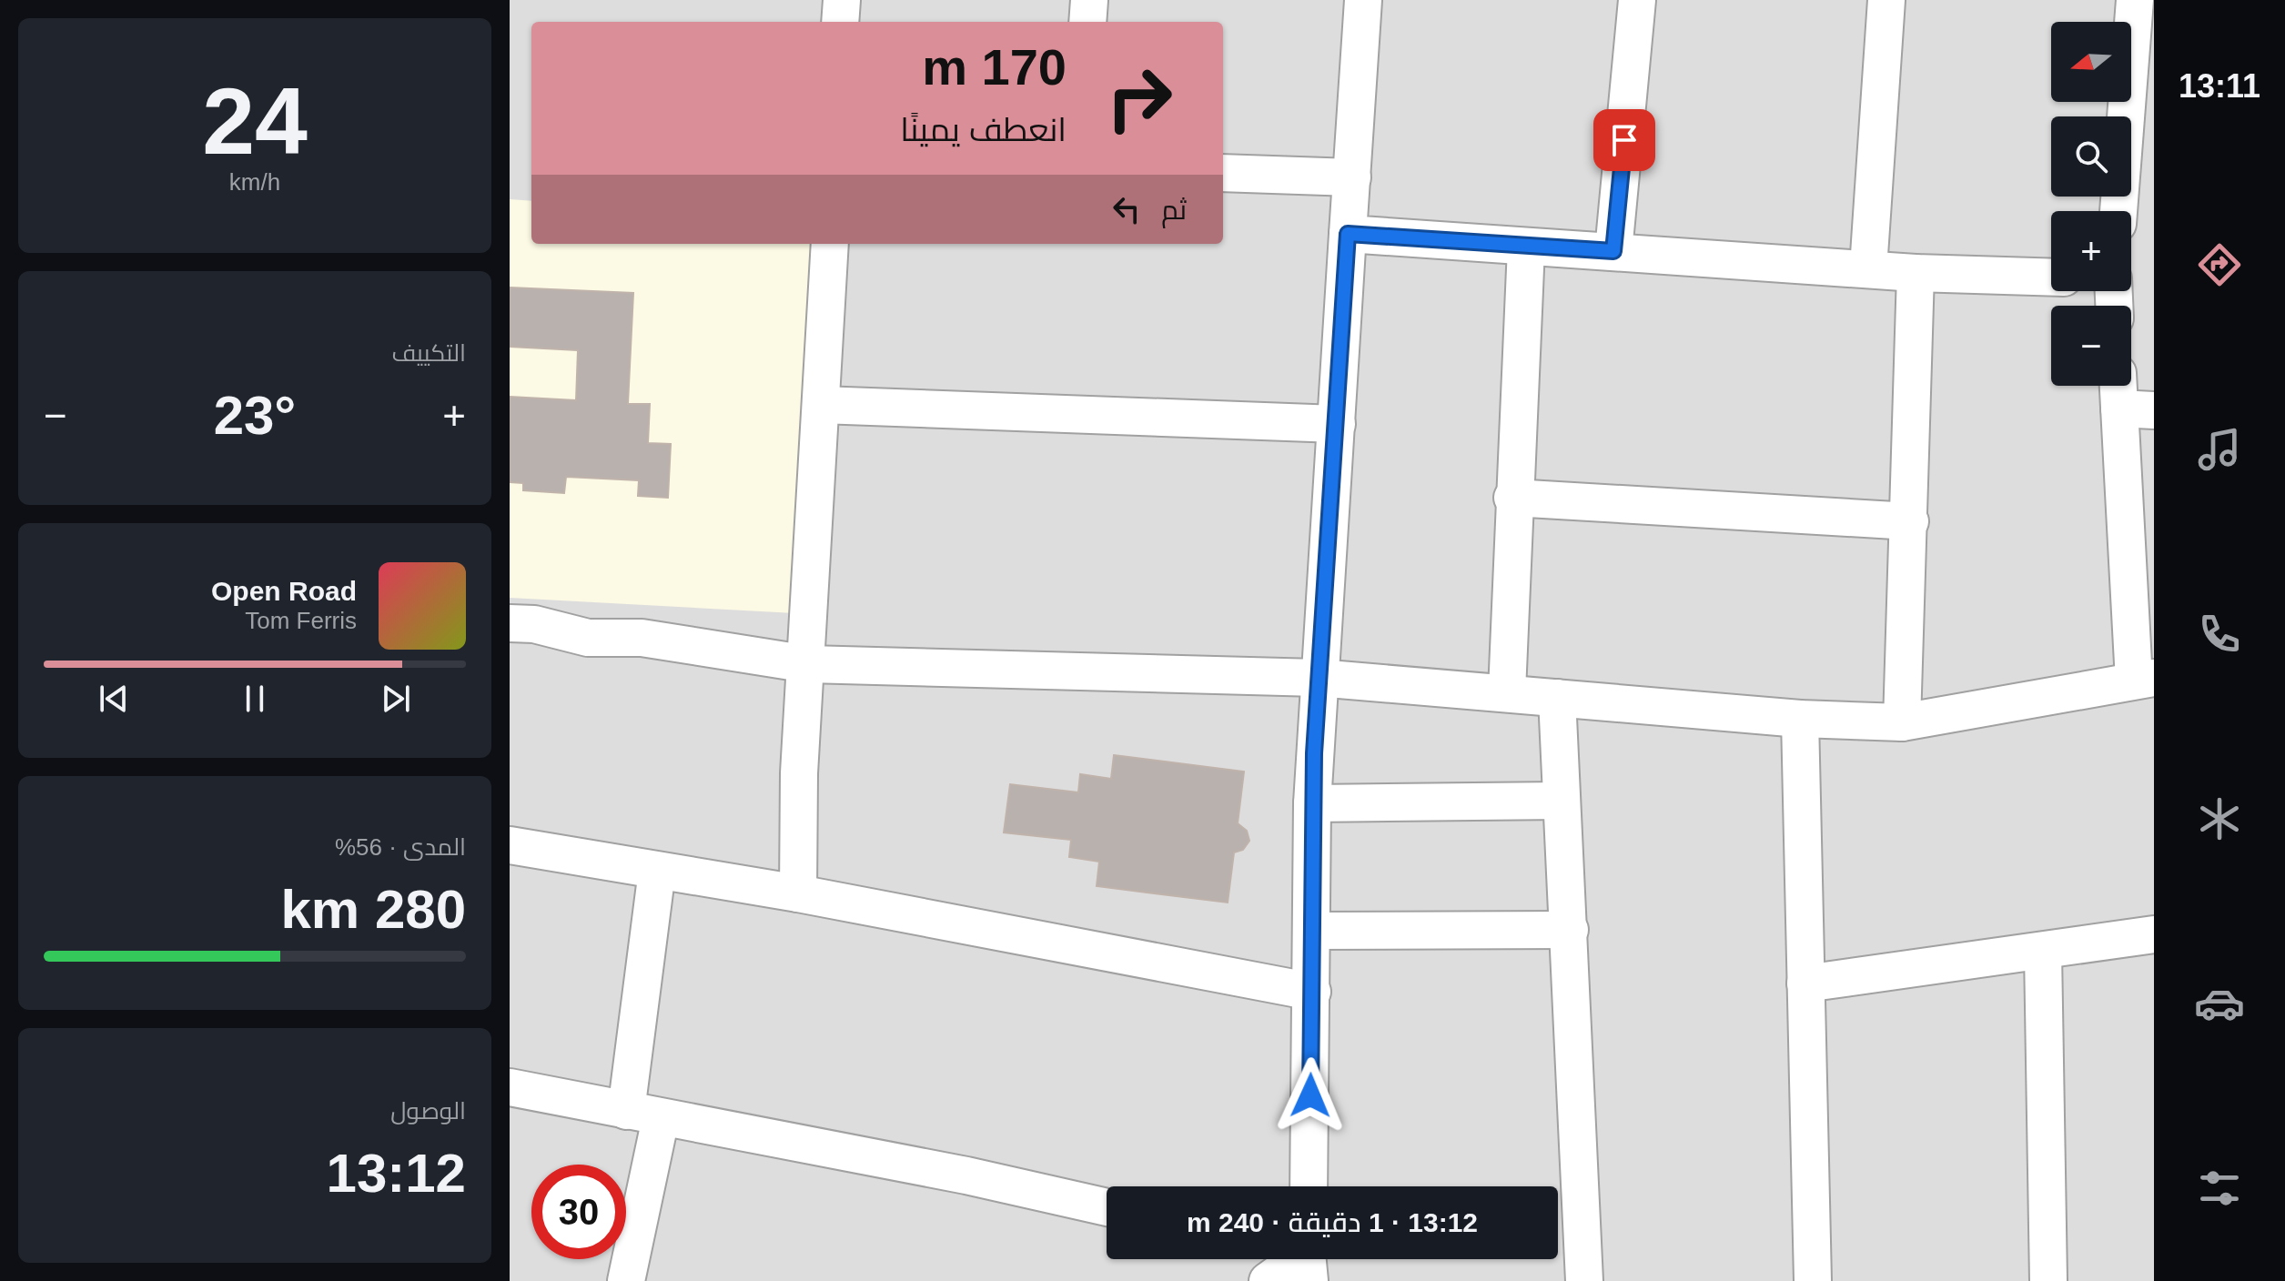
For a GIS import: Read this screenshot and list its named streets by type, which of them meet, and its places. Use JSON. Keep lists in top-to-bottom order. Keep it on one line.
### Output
{"north":"left","page":{"tabs":"13:11","tile":[["24","km/h"],"التكييف",["المدى · 56%","280 km"],["الوصول","13:12"]],"map_buttons":["+","−"],"turn":["170 m","انعطف يمينًا"],"then":"ثم","heat":["−","23°","+"],"song":["Open Road","Tom Ferris"],"limit":"30","trip":"13:12 · 1 دقيقة · 240 m"}}
